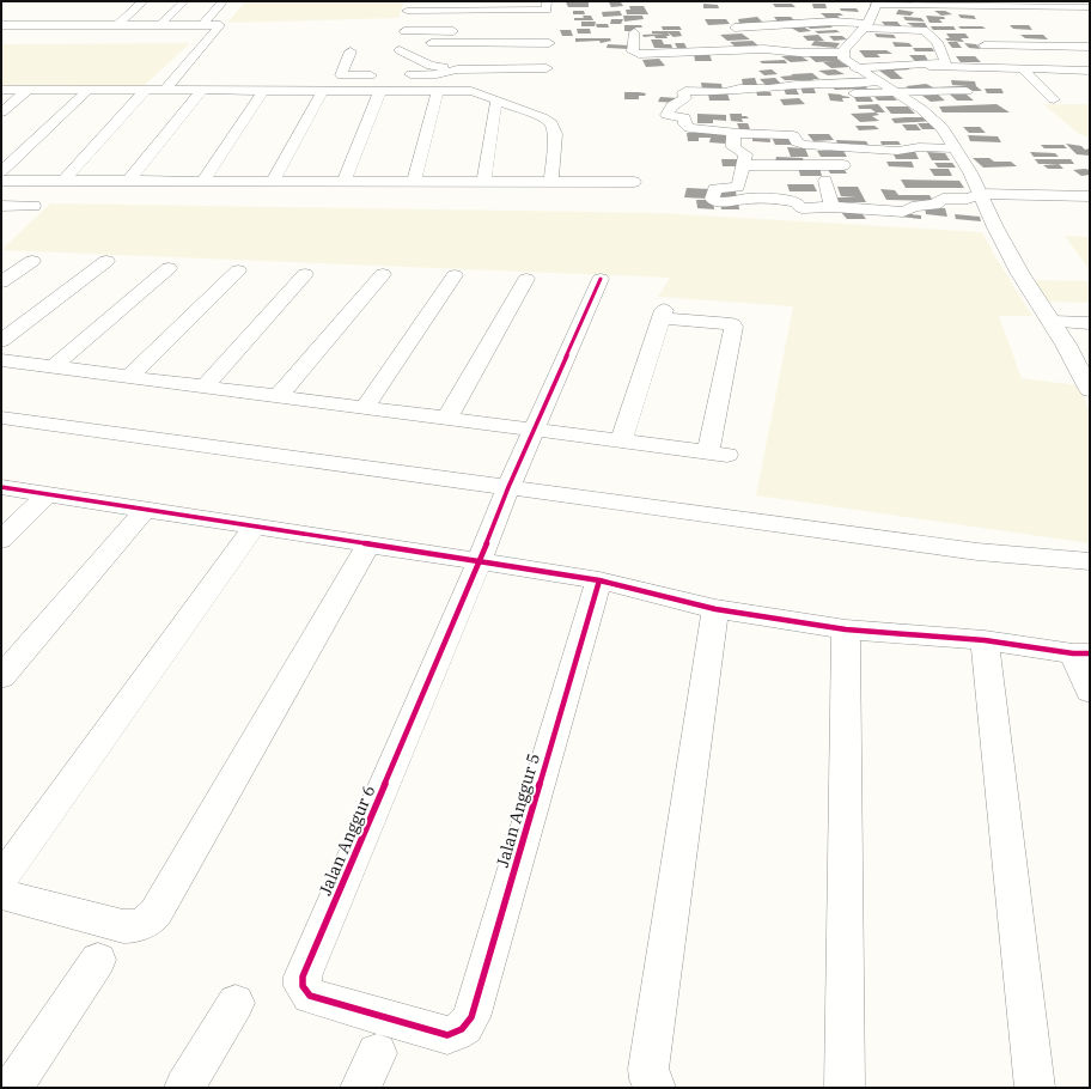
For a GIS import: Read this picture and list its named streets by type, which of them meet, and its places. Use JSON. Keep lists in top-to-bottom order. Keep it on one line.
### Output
{"streets":{"street":["Jalan Anggur 5","Jalan Anggur 6"]},"crossings":[["Jalan Anggur 5","Jalan Anggur 6"]]}
